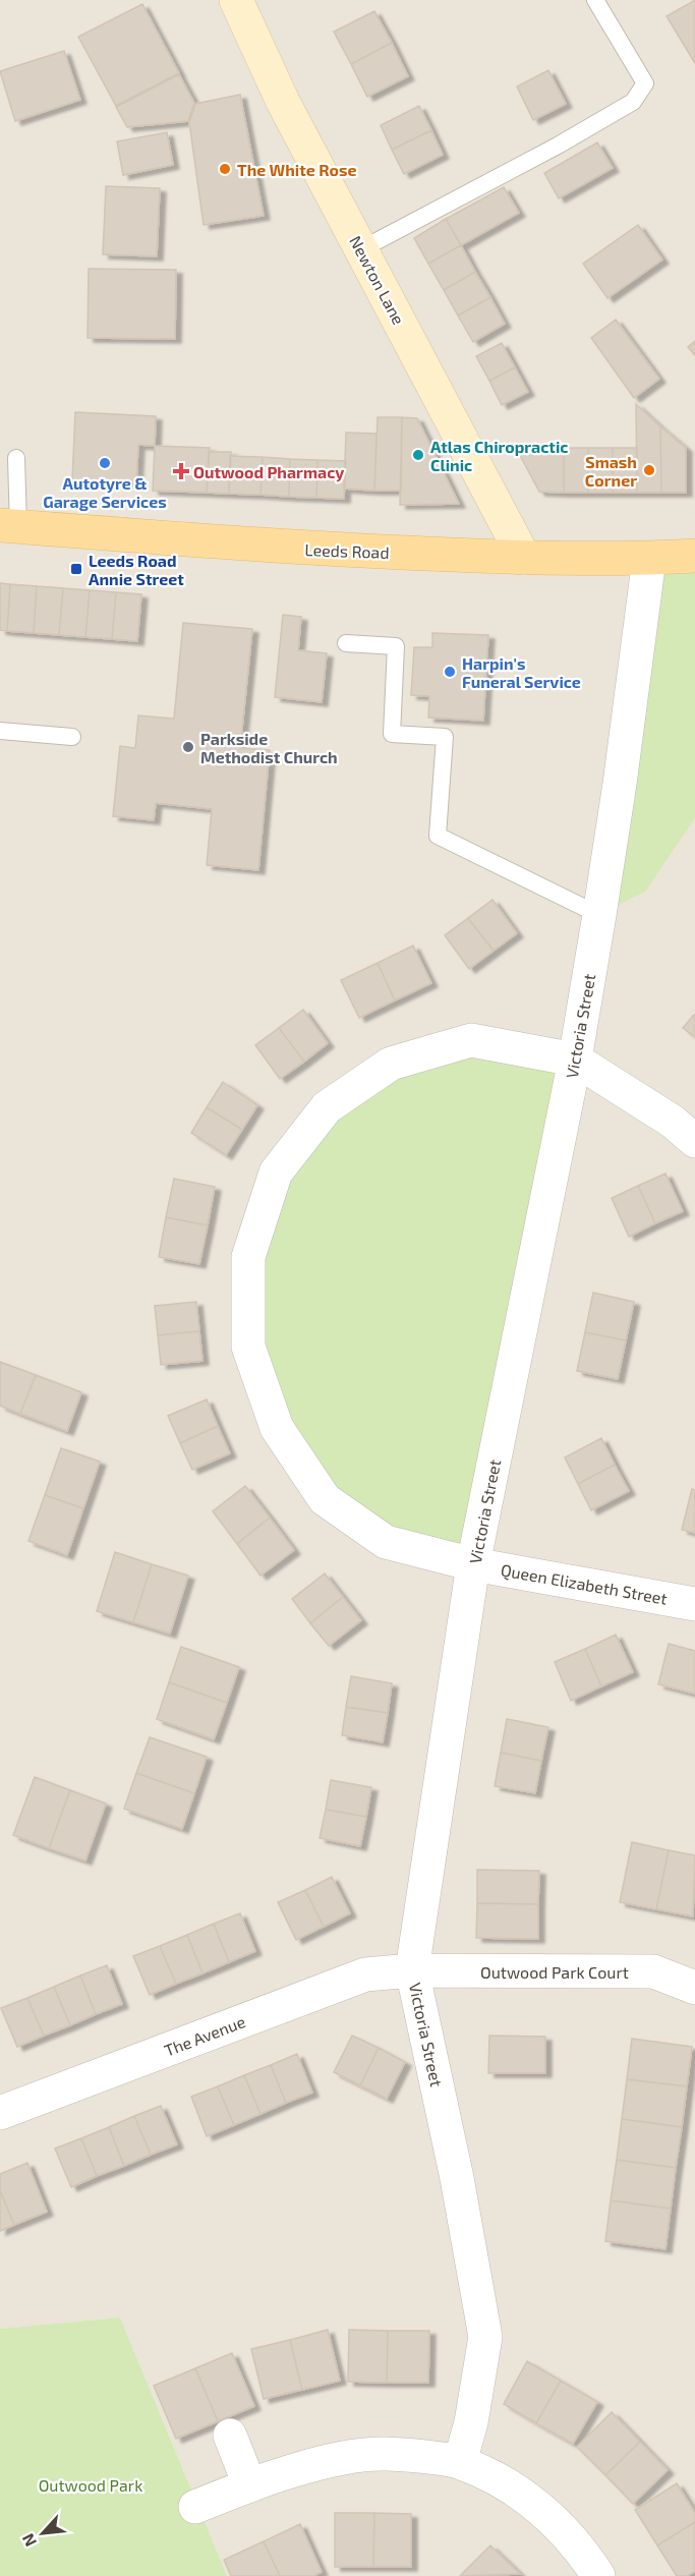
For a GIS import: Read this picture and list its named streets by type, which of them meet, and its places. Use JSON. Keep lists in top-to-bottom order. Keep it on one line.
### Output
{"streets":{"main road":["Leeds Road"],"street":["Newton Lane","Victoria Street","Queen Elizabeth Street","Outwood Park Court","The Avenue"]},"crossings":[["Newton Lane","Leeds Road"],["Leeds Road","Victoria Street"],["Victoria Street","Queen Elizabeth Street"],["Victoria Street","Outwood Park Court"],["Victoria Street","The Avenue"],["Outwood Park Court","The Avenue"]],"parks":["Outwood Park"],"places":{"other":["The White Rose","Atlas Chiropractic Clinic","Autotyre & Garage Services","Smash Corner","Harpin's Funeral Service","Parkside Methodist Church"],"health":["Outwood Pharmacy"],"transit":["Leeds Road Annie Street"]},"north":"bottom left"}
